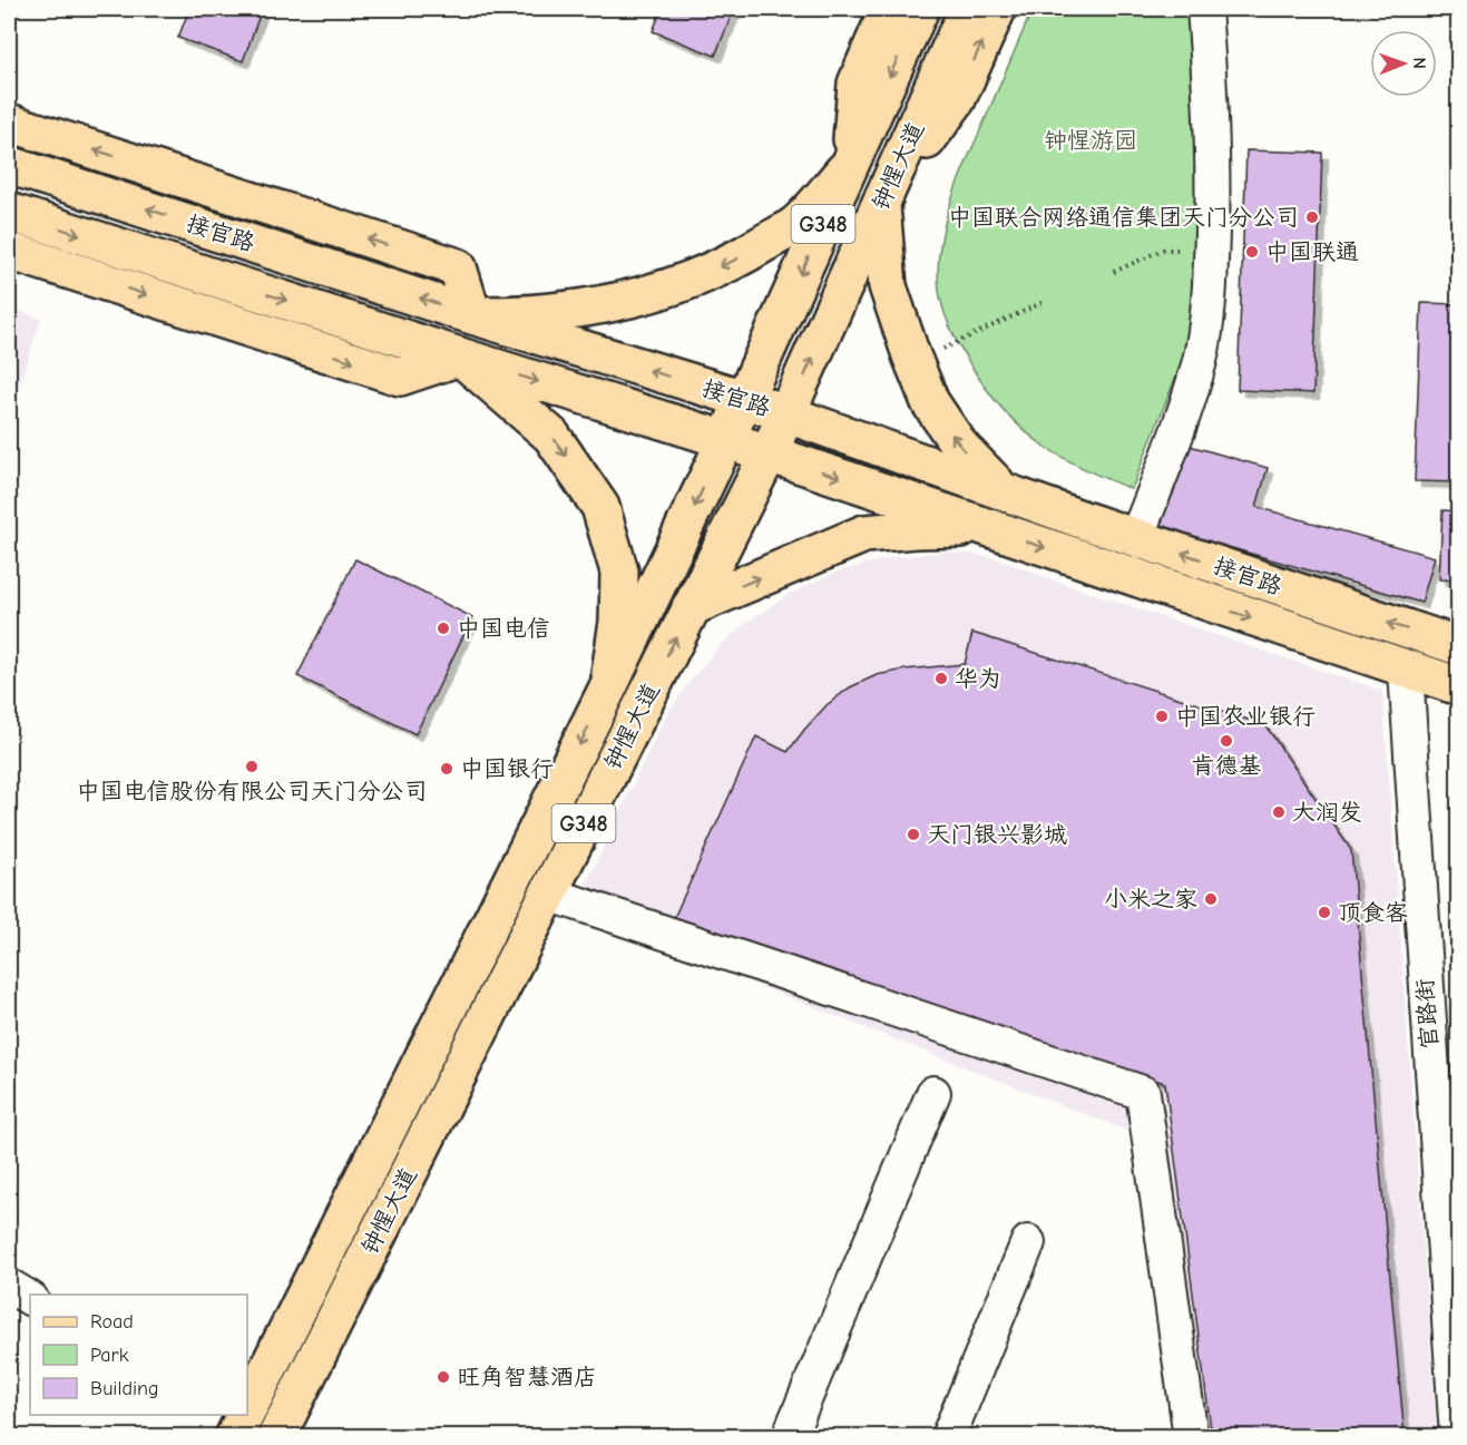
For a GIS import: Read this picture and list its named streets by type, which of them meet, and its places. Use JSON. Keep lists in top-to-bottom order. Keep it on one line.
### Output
{"streets":{"main road":["钟惺大道","G348","接官路"],"street":["官路街"]},"crossings":[["钟惺大道","接官路"],["接官路","官路街"]],"parks":["钟惺游园"],"places":["中国联合网络通信集团天门分公司","中国联通","中国电信","华为","中国农业银行","肯德基","中国电信股份有限公司天门分公司","中国银行","大润发","天门银兴影城","小米之家","顶食客","旺角智慧酒店"],"legend":["Road","Park","Building"],"north":"right"}
